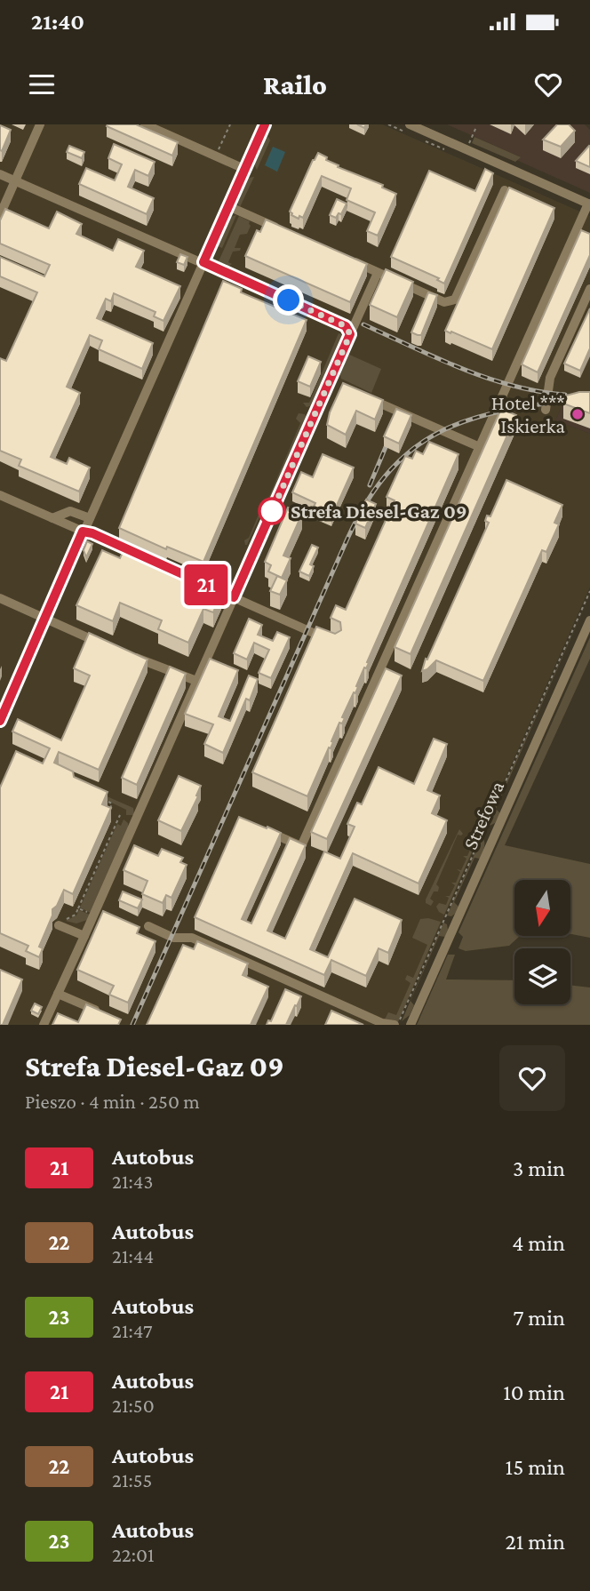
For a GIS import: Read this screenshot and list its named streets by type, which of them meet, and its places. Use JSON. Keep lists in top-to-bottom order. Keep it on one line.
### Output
{"streets":{"street":["Strefowa"]},"places":["Hotel *** Iskierka","Strefa Diesel-Gaz 09"],"lines":["bus line 21"],"north":"bottom","page":{"status":"21:40","header":"Railo","on_map":"21","heading":["Strefa Diesel-Gaz 09","Pieszo · 4 min · 250 m"],"list":[{"mark":"21","name":"Autobus","note":"21:43","value":"3 min"},{"mark":"22","name":"Autobus","note":"21:44","value":"4 min"},{"mark":"23","name":"Autobus","note":"21:47","value":"7 min"},{"mark":"21","name":"Autobus","note":"21:50","value":"10 min"},{"mark":"22","name":"Autobus","note":"21:55","value":"15 min"},{"mark":"23","name":"Autobus","note":"22:01","value":"21 min"}]}}
